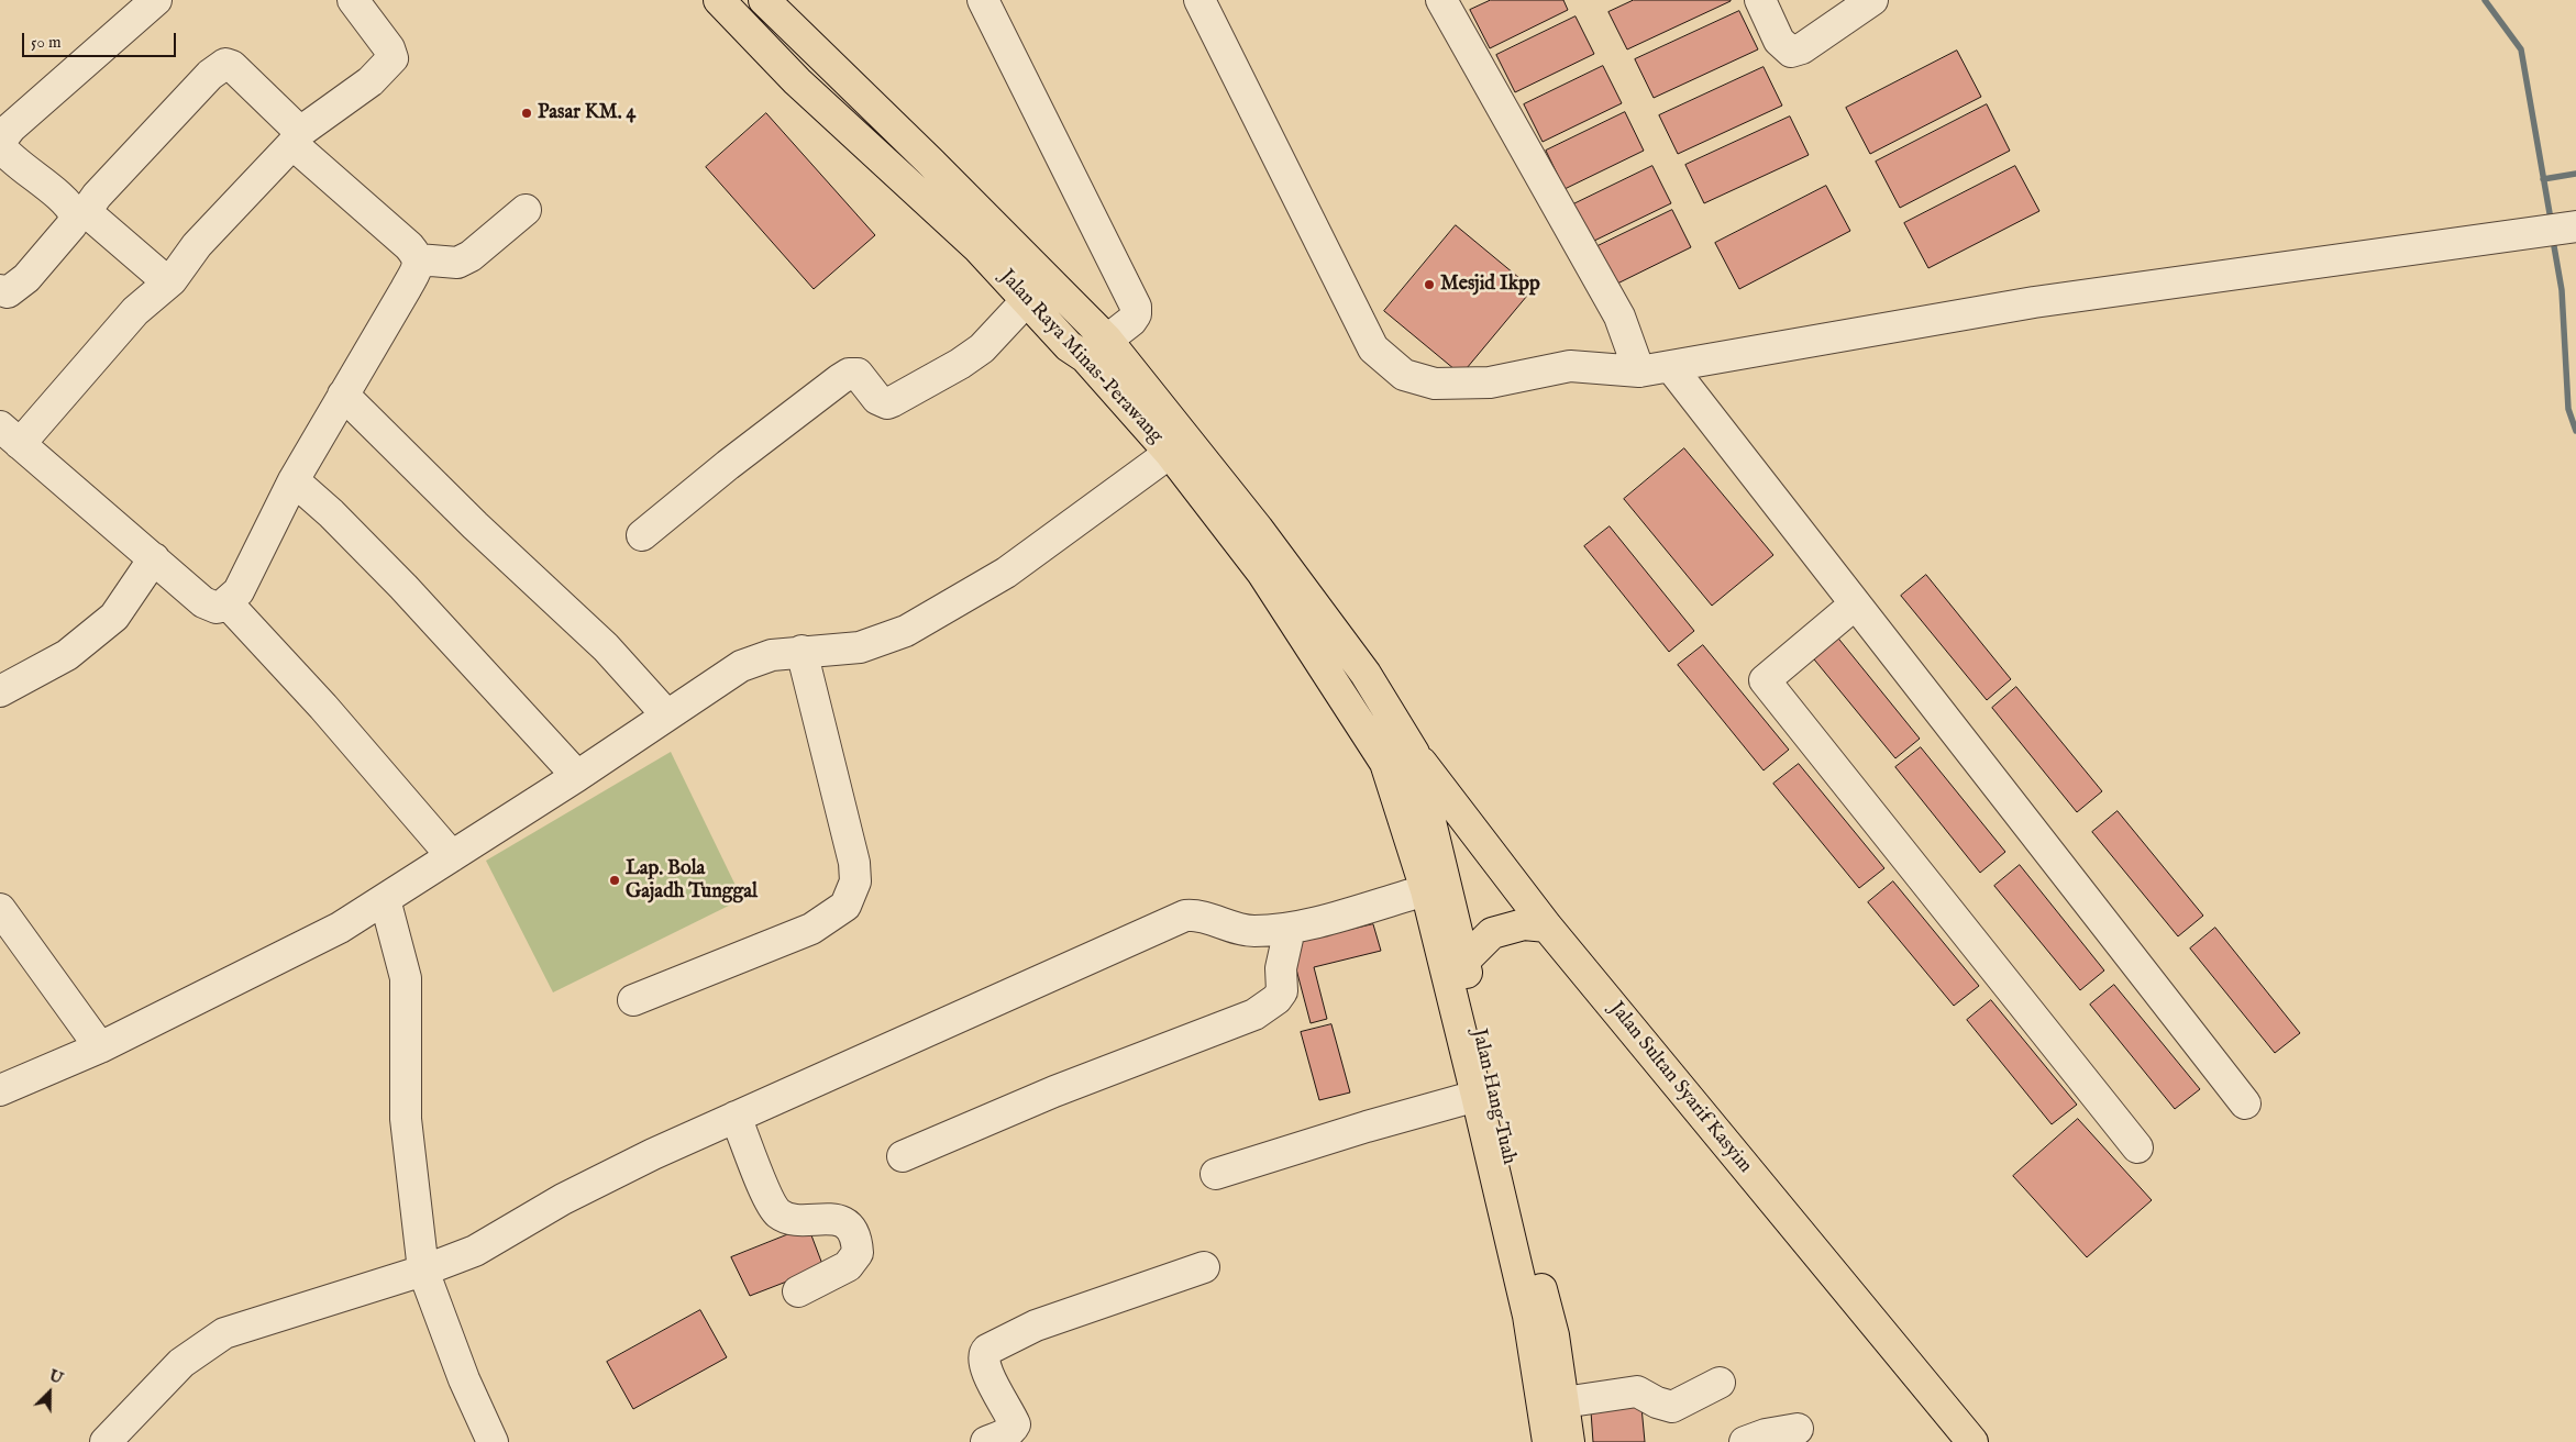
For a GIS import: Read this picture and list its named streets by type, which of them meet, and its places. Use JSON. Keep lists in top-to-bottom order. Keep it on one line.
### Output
{"streets":{"main road":["Jalan Raya Minas-Perawang","Jalan Sultan Syarif Kasyim","Jalan Hang Tuah"]},"crossings":[["Jalan Raya Minas-Perawang","Jalan Sultan Syarif Kasyim"],["Jalan Raya Minas-Perawang","Jalan Hang Tuah"],["Jalan Sultan Syarif Kasyim","Jalan Hang Tuah"]],"places":["Pasar KM. 4","Mesjid Ikpp","Lap. Bola Gajadh Tunggal"],"scale_bar":"50 m","north":"top right"}
